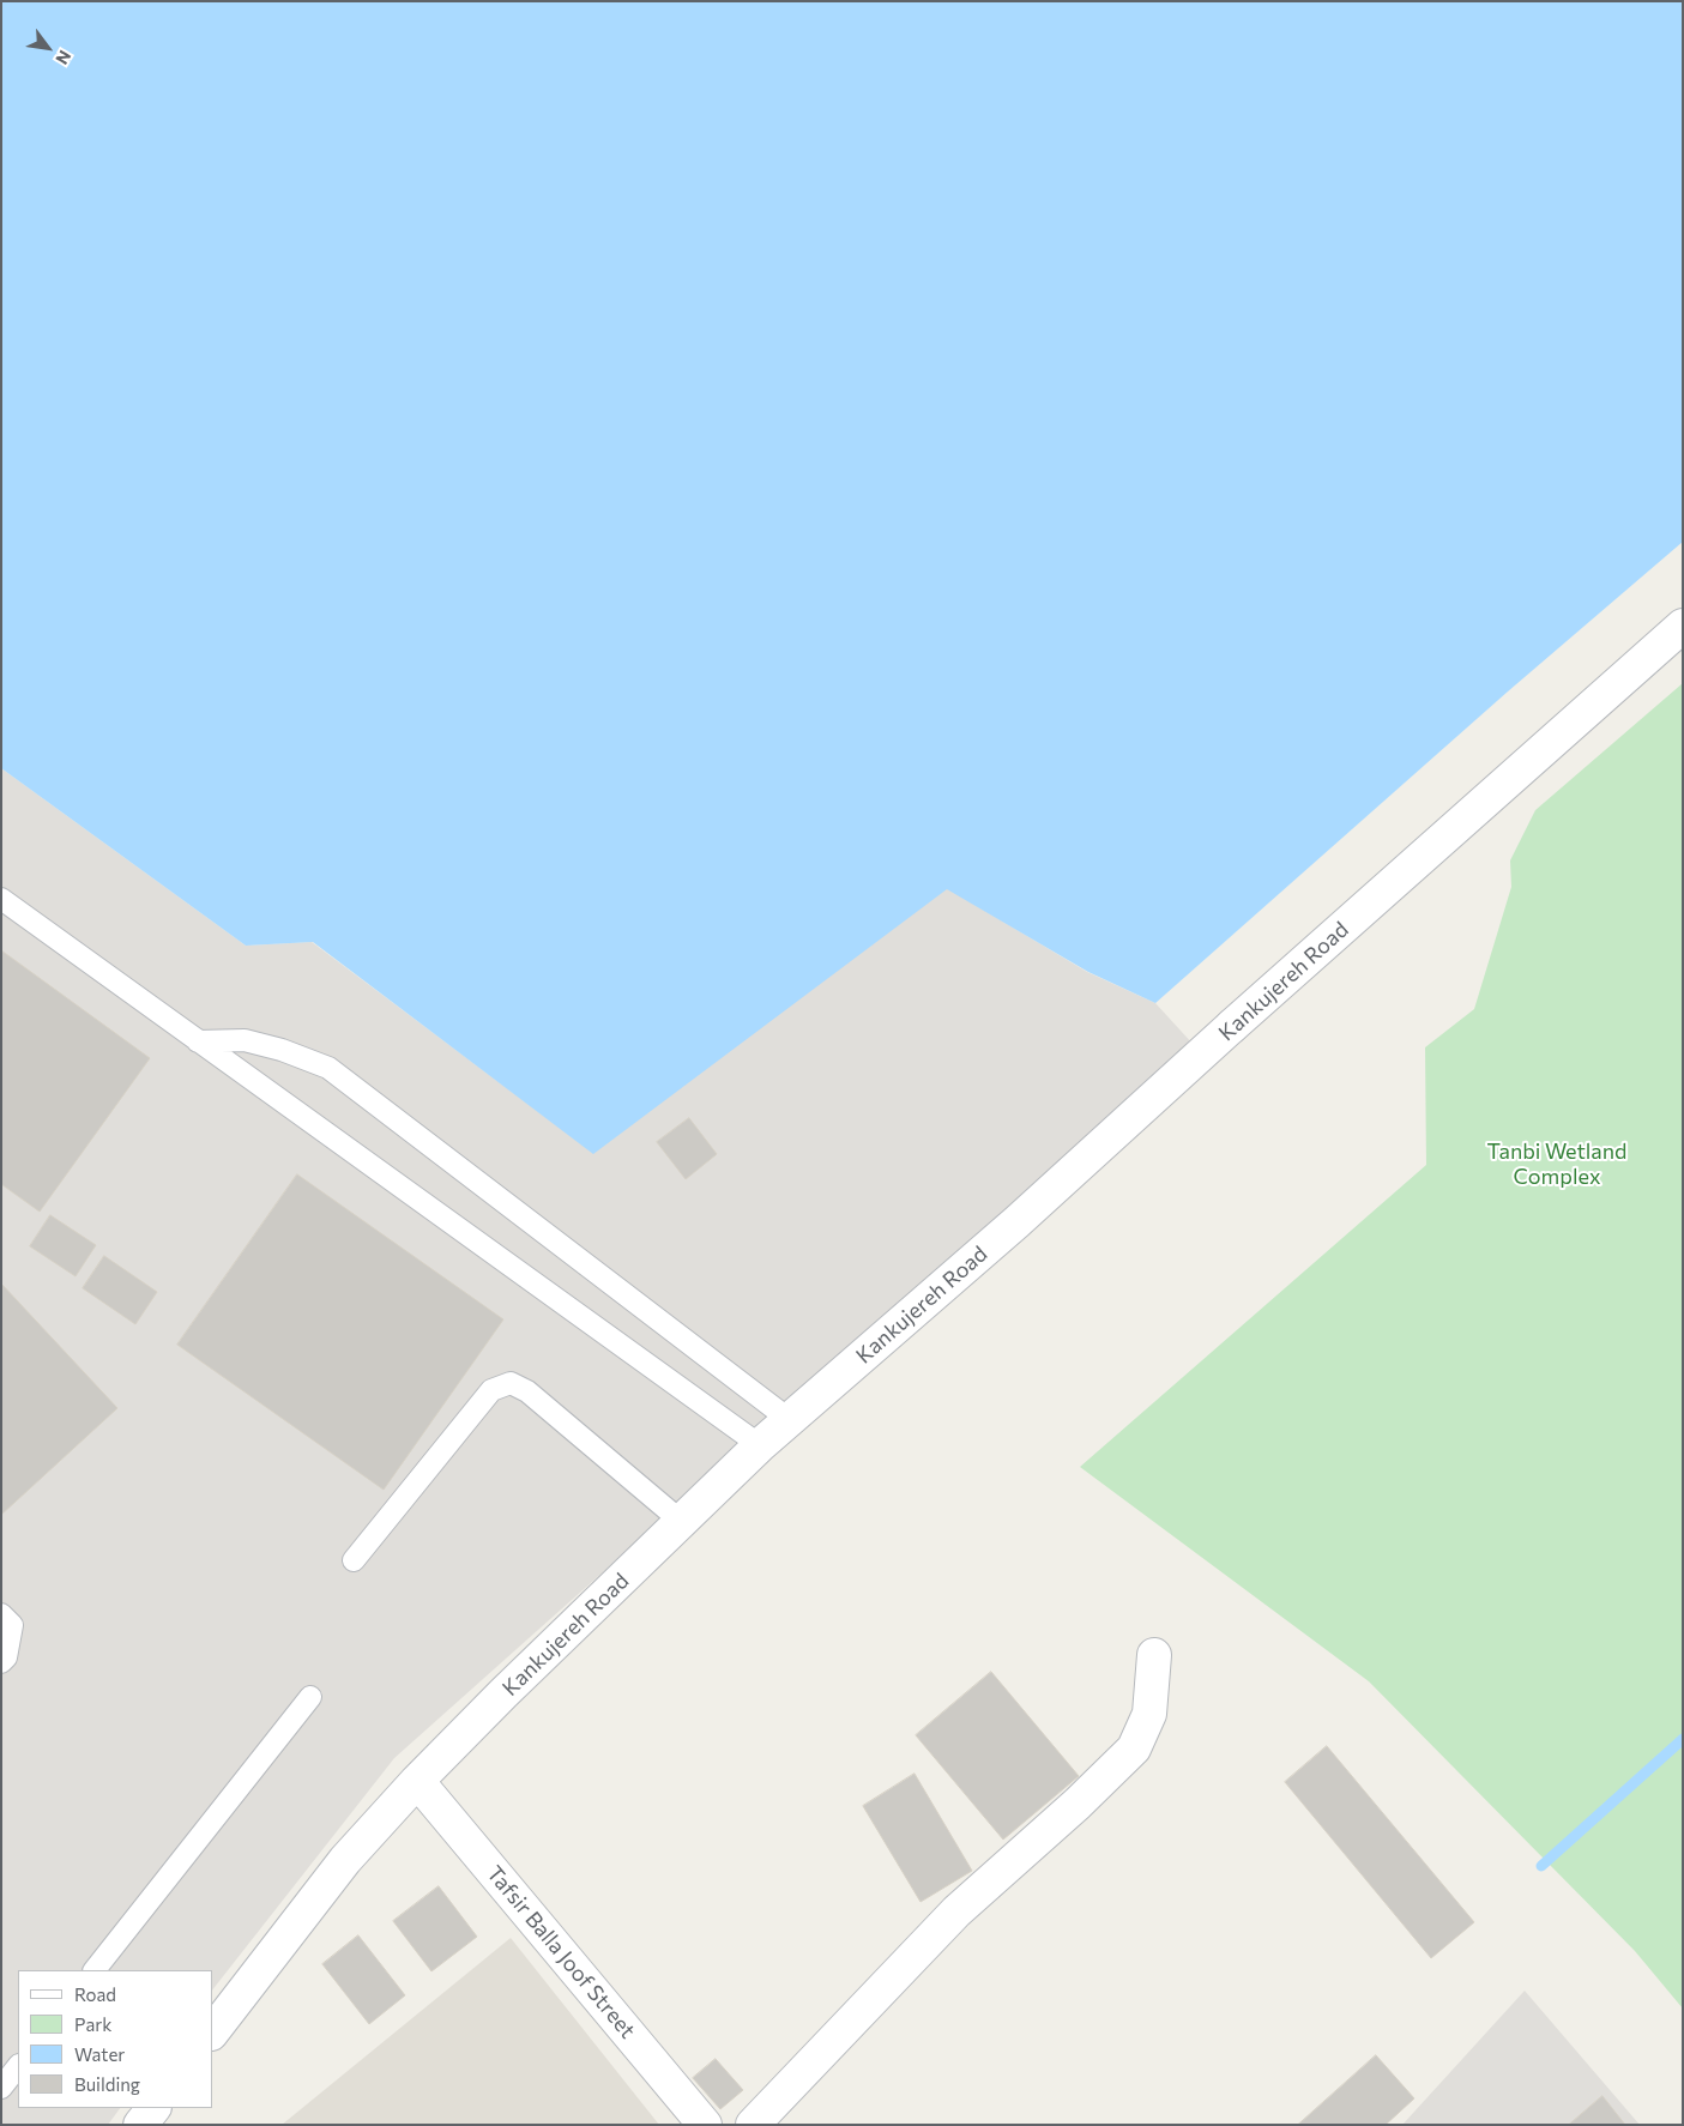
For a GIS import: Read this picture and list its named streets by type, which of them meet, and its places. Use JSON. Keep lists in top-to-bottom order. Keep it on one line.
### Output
{"streets":{"street":["Kankujereh Road","Tafsir Balla Joof Street"]},"crossings":[["Kankujereh Road","Tafsir Balla Joof Street"]],"parks":["Tanbi Wetland Complex"],"legend":["Road","Park","Water","Building"],"north":"bottom right"}
